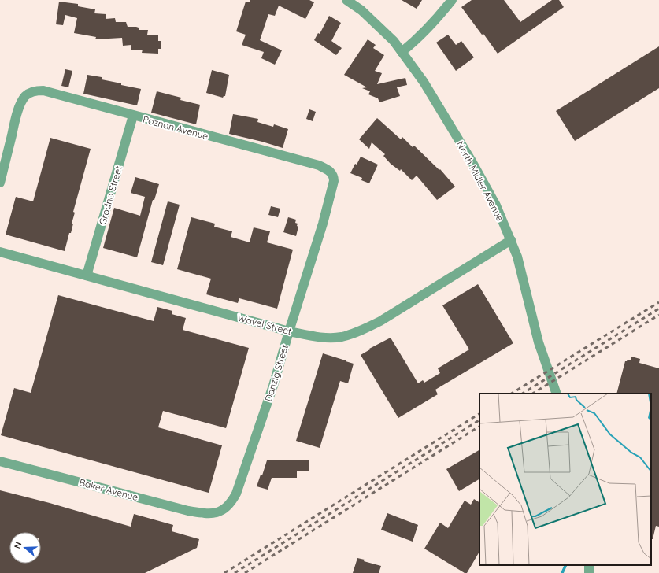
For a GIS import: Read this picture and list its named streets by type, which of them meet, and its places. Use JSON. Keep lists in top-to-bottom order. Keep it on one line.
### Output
{"streets":{"street":["Poznan Avenue","North Midler Avenue","Grodno Street","Wavel Street","Danzig Street","Baker Avenue"]},"crossings":[["Poznan Avenue","Grodno Street"],["Poznan Avenue","Danzig Street"],["North Midler Avenue","Wavel Street"],["Grodno Street","Wavel Street"],["Wavel Street","Danzig Street"],["Danzig Street","Baker Avenue"]],"north":"left"}
